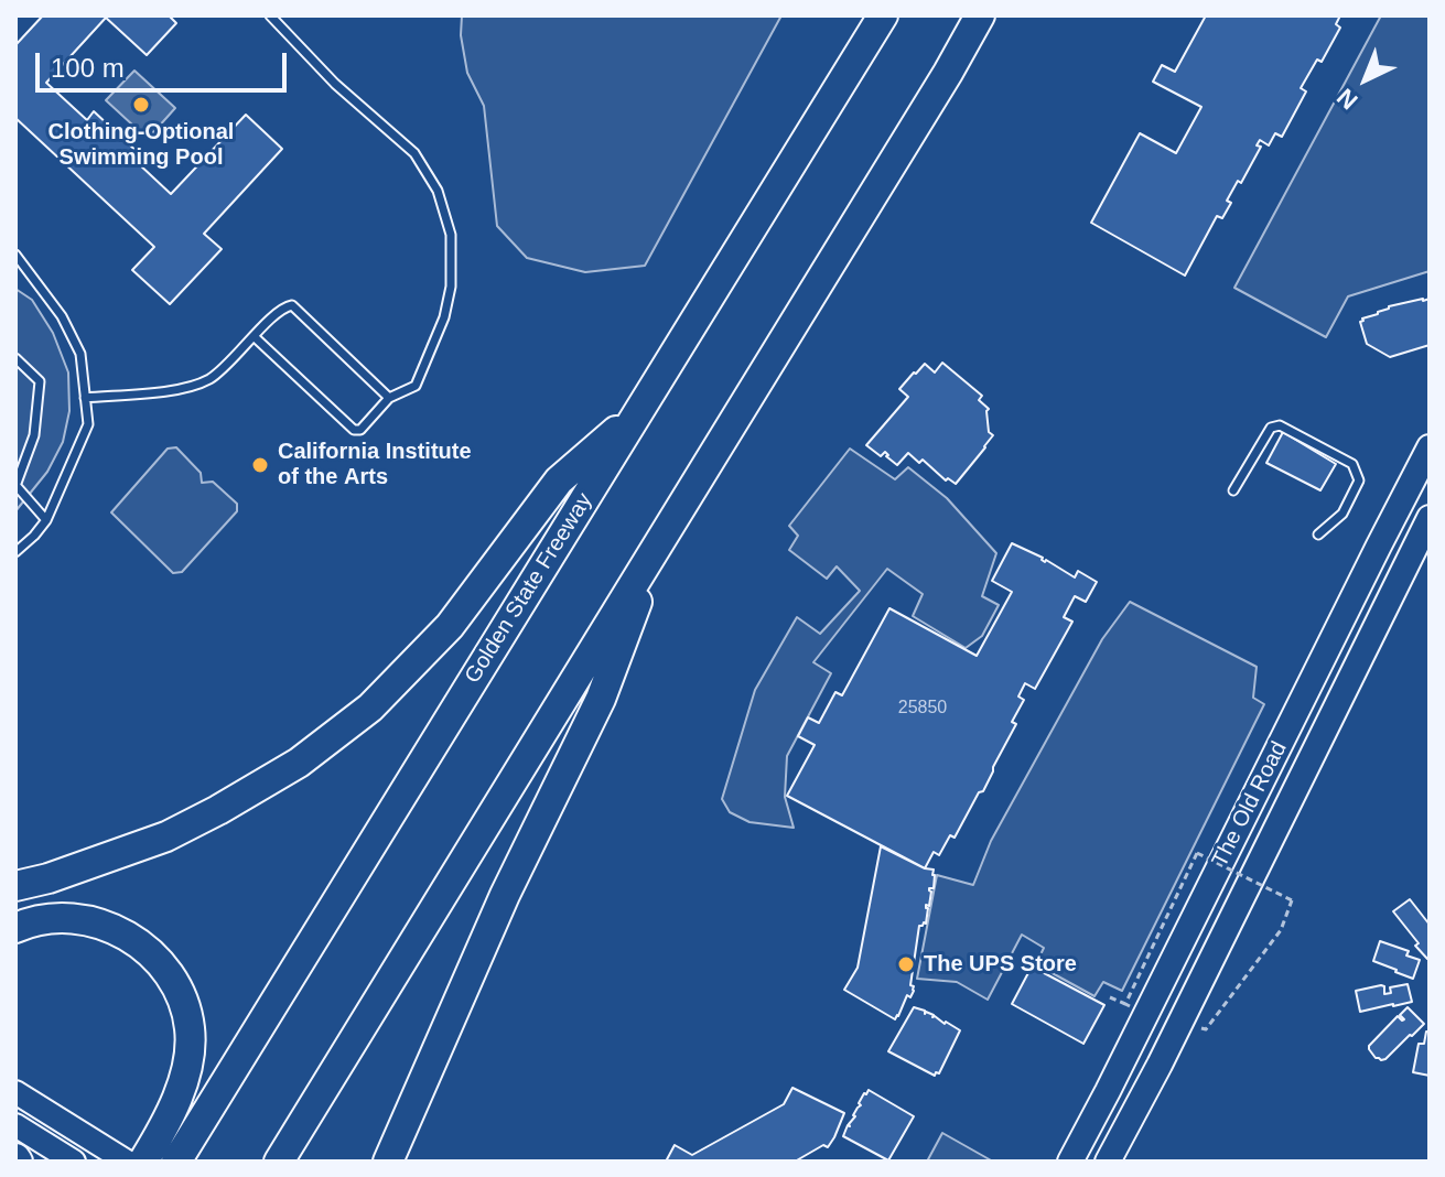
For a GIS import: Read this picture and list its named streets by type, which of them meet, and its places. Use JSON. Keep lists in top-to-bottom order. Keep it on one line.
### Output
{"streets":{"highway":["Golden State Freeway"],"main road":["The Old Road"]},"places":["Clothing-Optional Swimming Pool","California Institute of the Arts","The UPS Store"],"house_numbers":["25850"],"scale_bar":"100 m","north":"bottom left"}
